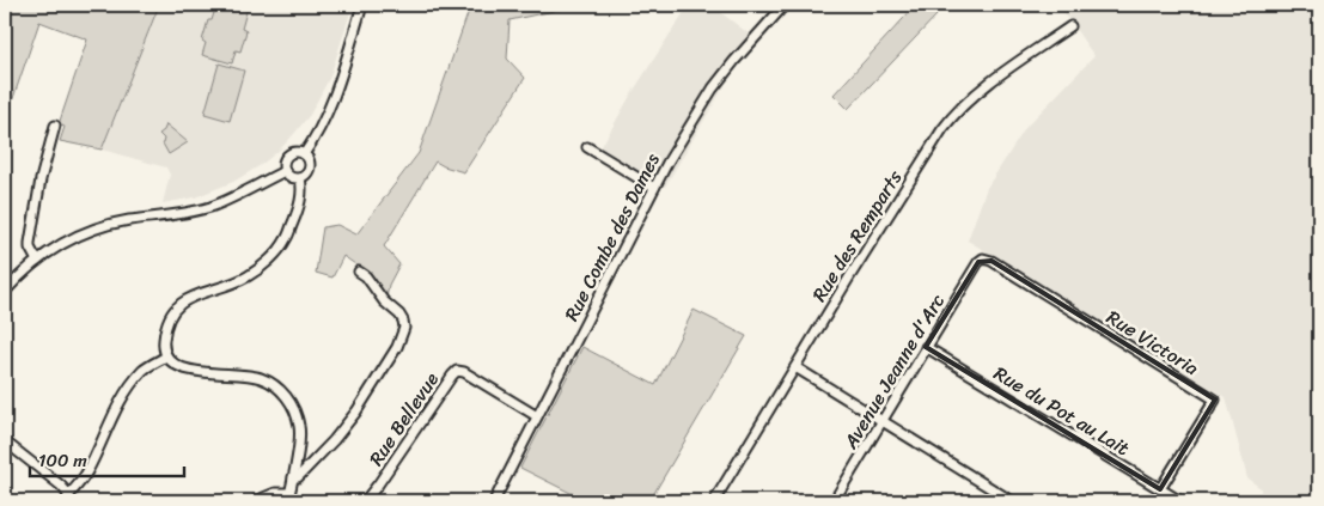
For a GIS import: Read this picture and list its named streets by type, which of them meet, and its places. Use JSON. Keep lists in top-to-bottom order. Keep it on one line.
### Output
{"streets":{"street":["Rue des Remparts","Rue Combe des Dames","Rue Victoria","Avenue Jeanne d'Arc","Rue du Pot au Lait","Rue Bellevue"]},"crossings":[["Rue Combe des Dames","Rue Bellevue"],["Rue Victoria","Avenue Jeanne d'Arc"],["Rue Victoria","Rue du Pot au Lait"],["Avenue Jeanne d'Arc","Rue du Pot au Lait"]],"scale_bar":"100 m"}
